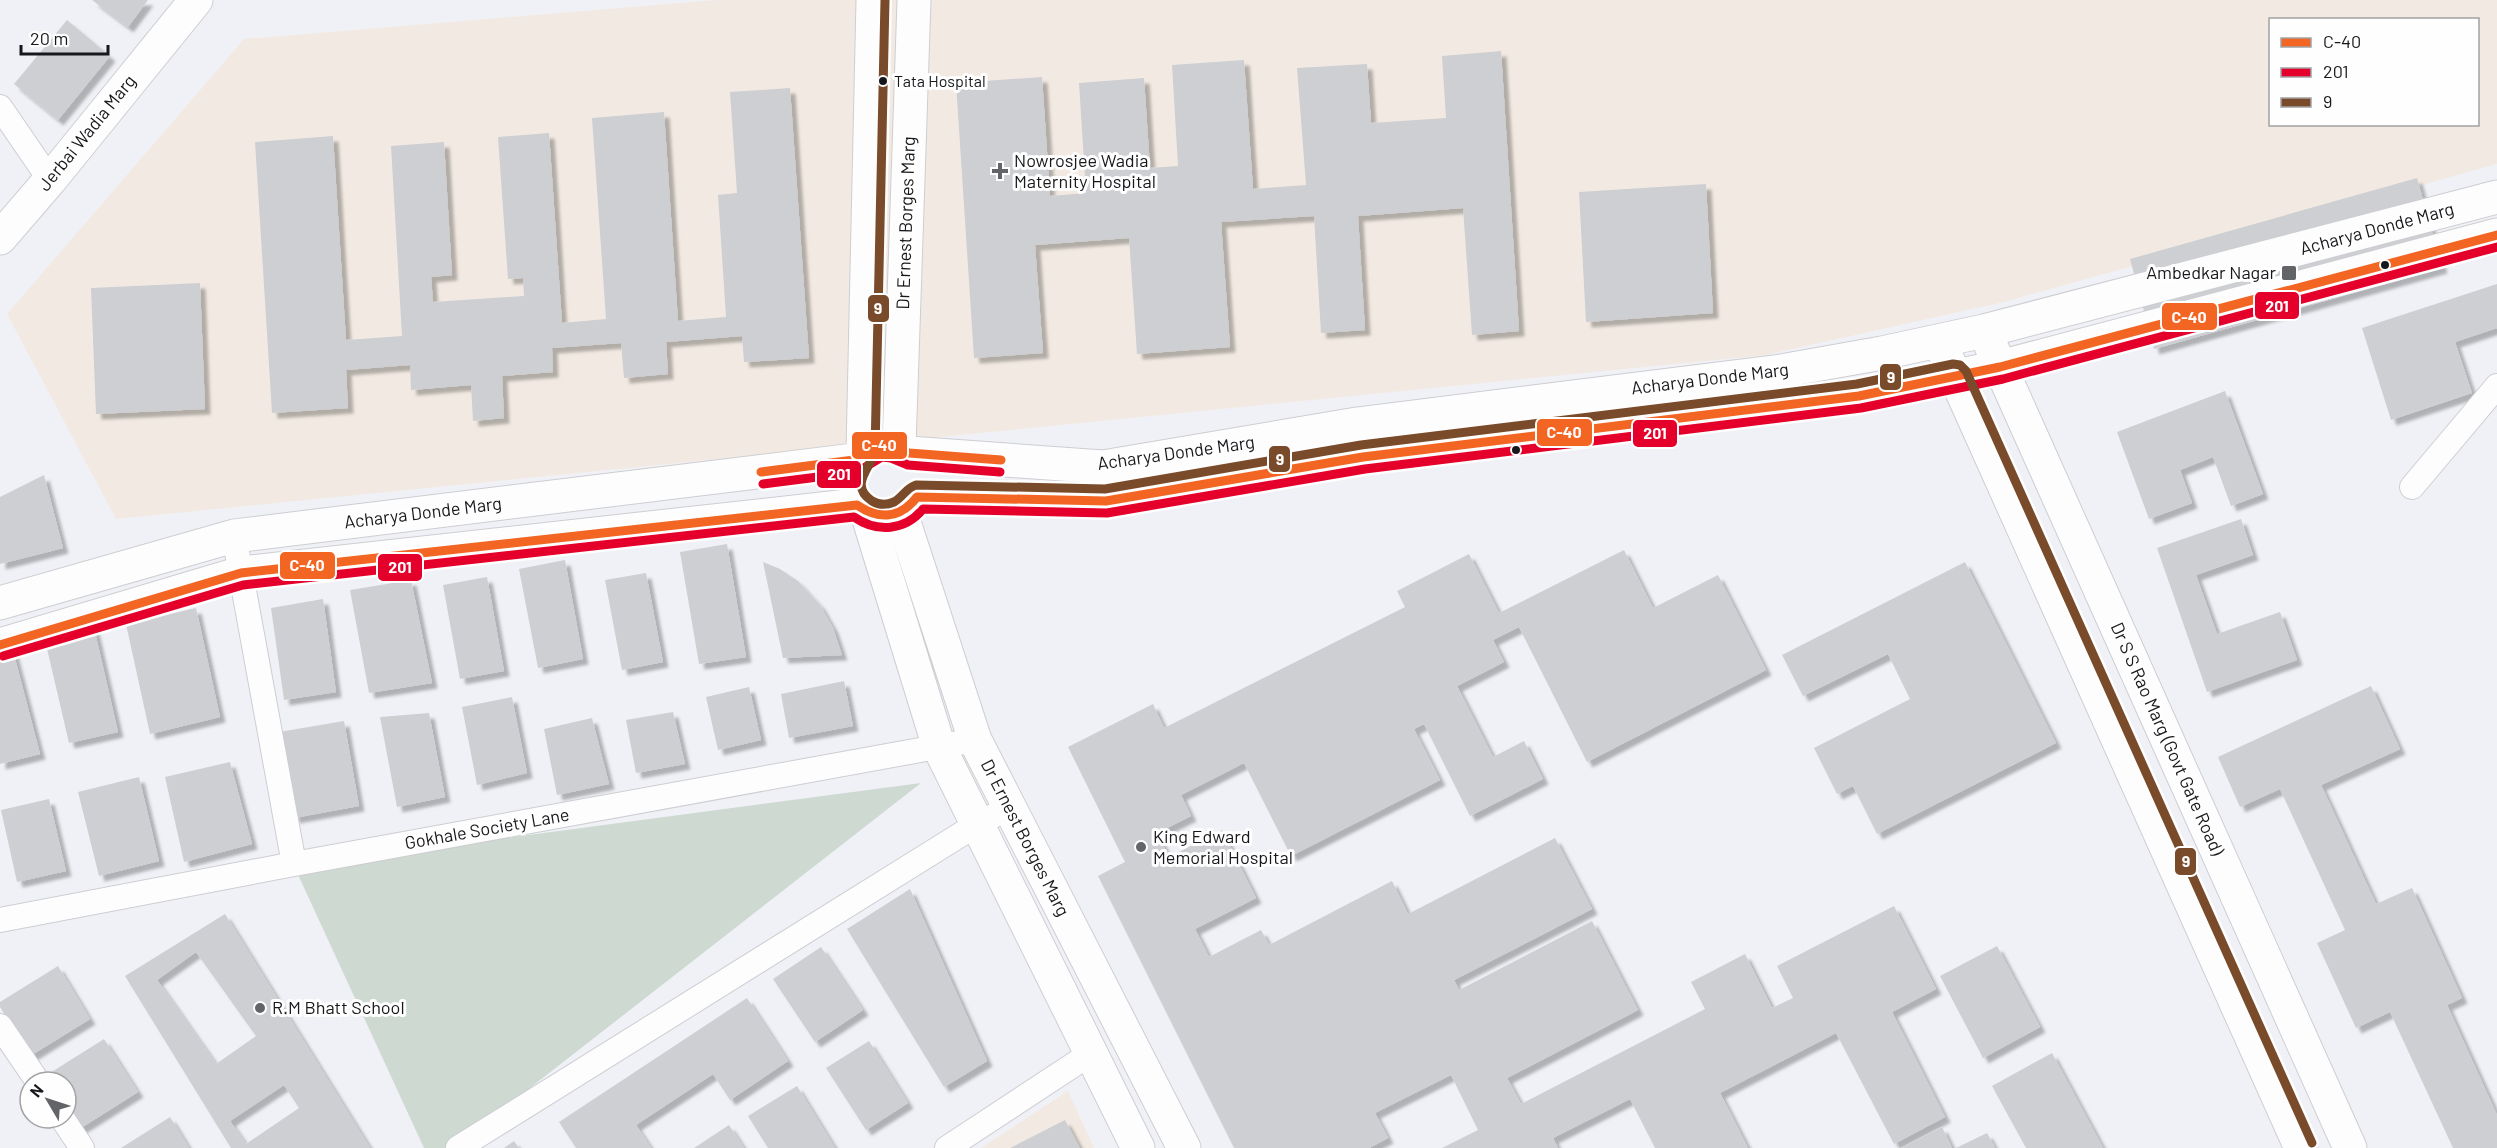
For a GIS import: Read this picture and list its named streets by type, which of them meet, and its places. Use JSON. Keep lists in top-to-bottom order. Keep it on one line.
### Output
{"streets":{"main road":["Jerbai Wadia Marg","Dr Ernest Borges Marg","Acharya Donde Marg","Dr S S Rao Marg (Govt Gate Road)"],"street":["Gokhale Society Lane"]},"crossings":[["Dr Ernest Borges Marg","Acharya Donde Marg"],["Dr Ernest Borges Marg","Gokhale Society Lane"],["Acharya Donde Marg","Dr S S Rao Marg (Govt Gate Road)"]],"places":{"other":["Tata Hospital","King Edward Memorial Hospital","R.M Bhatt School"],"health":["Nowrosjee Wadia Maternity Hospital"],"transit":["Ambedkar Nagar"]},"lines":["transit line 9","transit line C-40","transit line 201"],"legend":["C-40","201","9"],"scale_bar":"20 m","north":"top left"}
